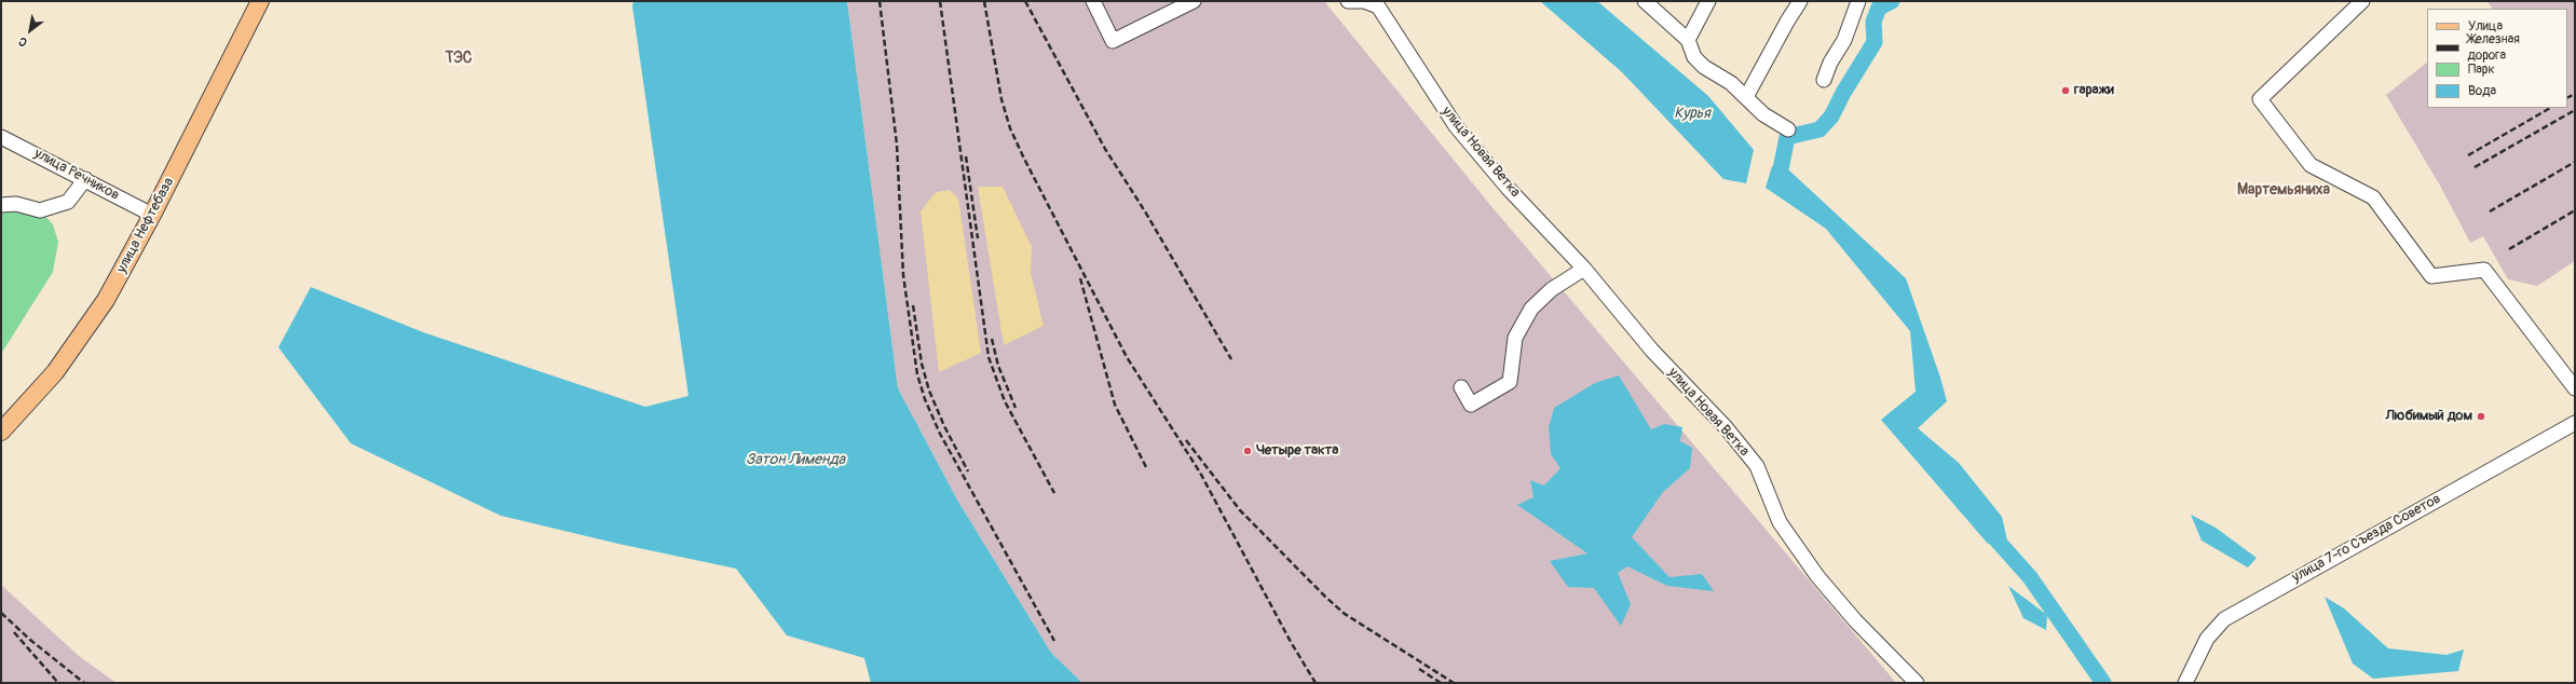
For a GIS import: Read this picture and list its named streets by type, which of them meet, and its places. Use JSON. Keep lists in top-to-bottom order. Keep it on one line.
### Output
{"streets":{"main road":["улица Нефтебаза"],"street":["улица Новая Ветка","улица Речников","улица 7-го Съезда Советов"]},"crossings":[["улица Речников","улица Нефтебаза"]],"districts":["ТЭС","Мартемьяниха"],"water":["Курья","Затон Лименда"],"places":["гаражи","Любимый дом","Четыре такта"],"legend":["Улица","Железная дорога","Парк","Вода"],"north":"bottom left"}
